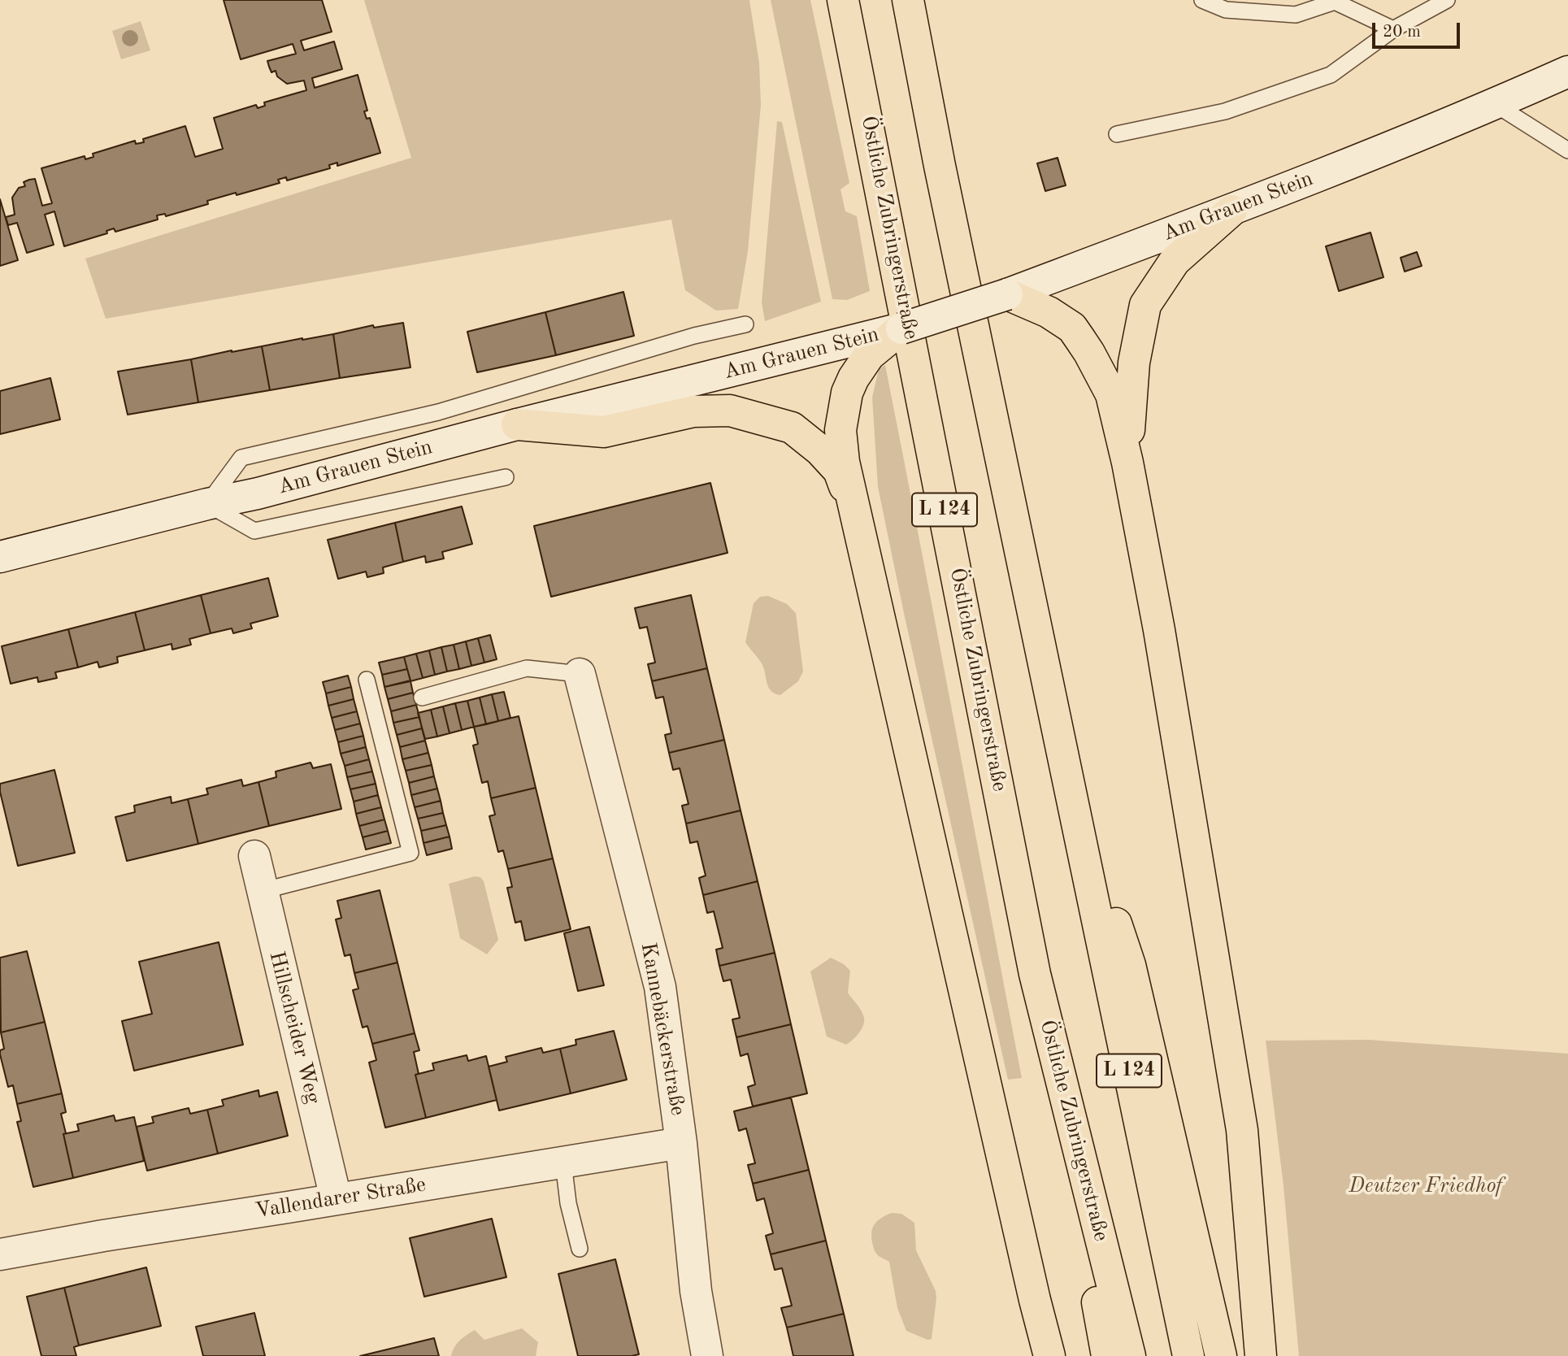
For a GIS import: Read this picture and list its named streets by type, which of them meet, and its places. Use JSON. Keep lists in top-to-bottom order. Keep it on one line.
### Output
{"streets":{"highway":["Östliche Zubringerstraße","L 124"],"street":["Am Grauen Stein","Hillscheider Weg","Kannebäckerstraße","Vallendarer Straße"]},"crossings":[["Östliche Zubringerstraße","L 124"],["Hillscheider Weg","Vallendarer Straße"],["Kannebäckerstraße","Vallendarer Straße"]],"parks":["Deutzer Friedhof"],"scale_bar":"20 m"}
